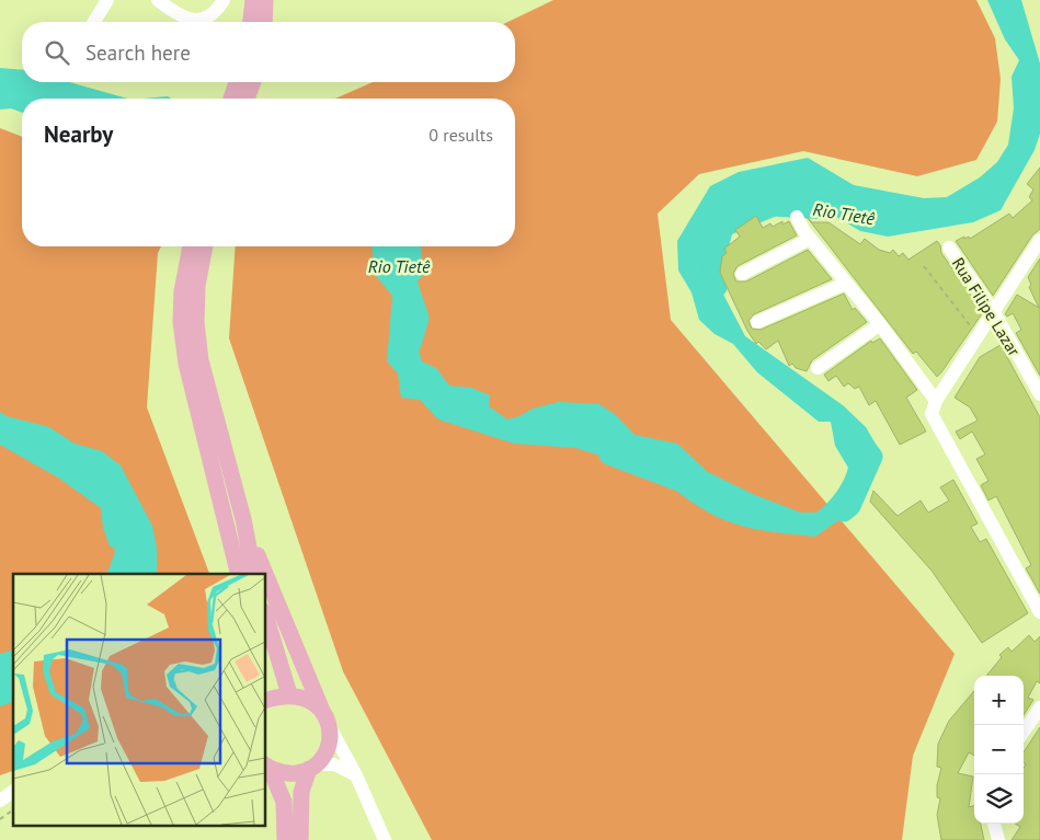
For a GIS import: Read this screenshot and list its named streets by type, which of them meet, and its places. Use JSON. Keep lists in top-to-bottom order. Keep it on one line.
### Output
{"streets":{"street":["Rua Filipe Lazar"]},"water":["Rio Tietê"],"page":{"search":"Search here","heading":["Nearby","0 results"],"map_buttons":["+","−"]}}
